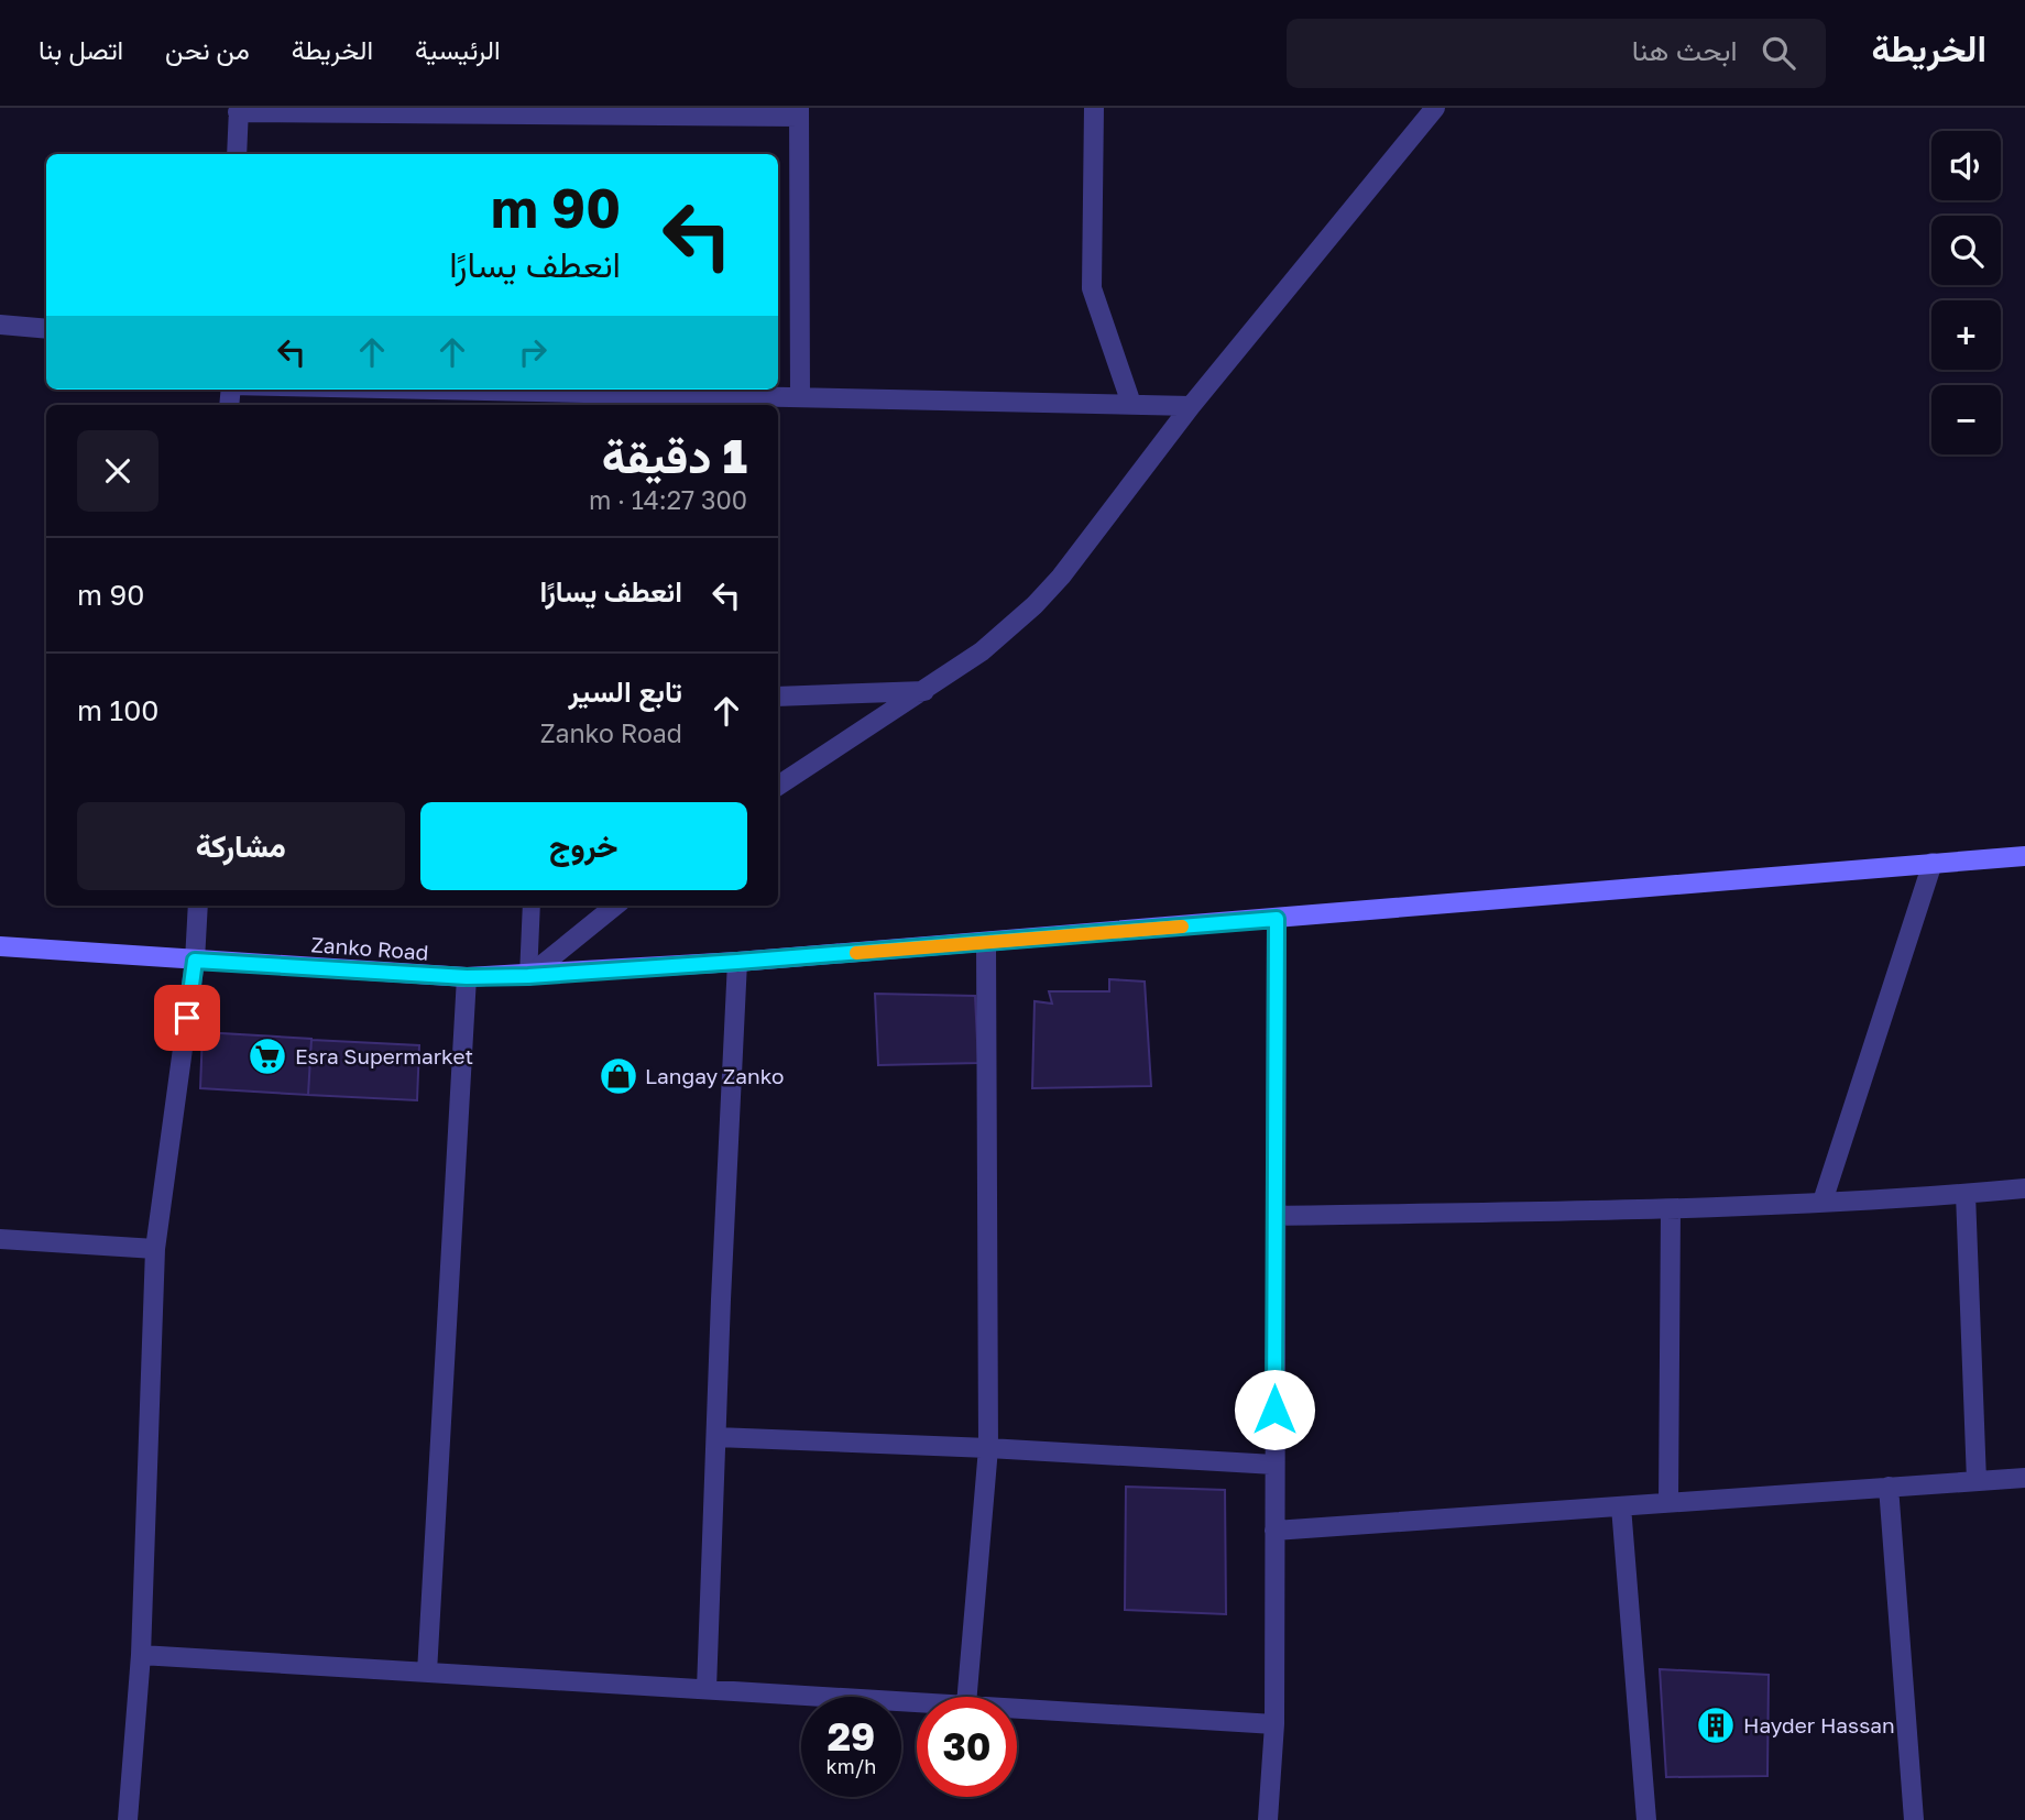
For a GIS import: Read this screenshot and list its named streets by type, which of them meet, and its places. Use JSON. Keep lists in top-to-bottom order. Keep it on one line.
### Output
{"streets":{"street":["Zanko Road"]},"places":{"supermarket":["Esra Supermarket"],"shop":["Langay Zanko"],"building":["Hayder Hassan"]},"page":{"header":"الخريطة","search":"ابحث هنا","nav":["الرئيسية","الخريطة","من نحن","اتصل بنا"],"map_buttons":["+","−"],"turn":["90 m","انعطف يسارًا"],"heading":["1 دقيقة","300 m · 14:27"],"list":[{"name":"انعطف يسارًا","value":"90 m"},{"name":"تابع السير","note":"Zanko Road","value":"100 m"}],"buttons":["خروج","مشاركة"],"speed":"29 km/h","limit":"30"}}
